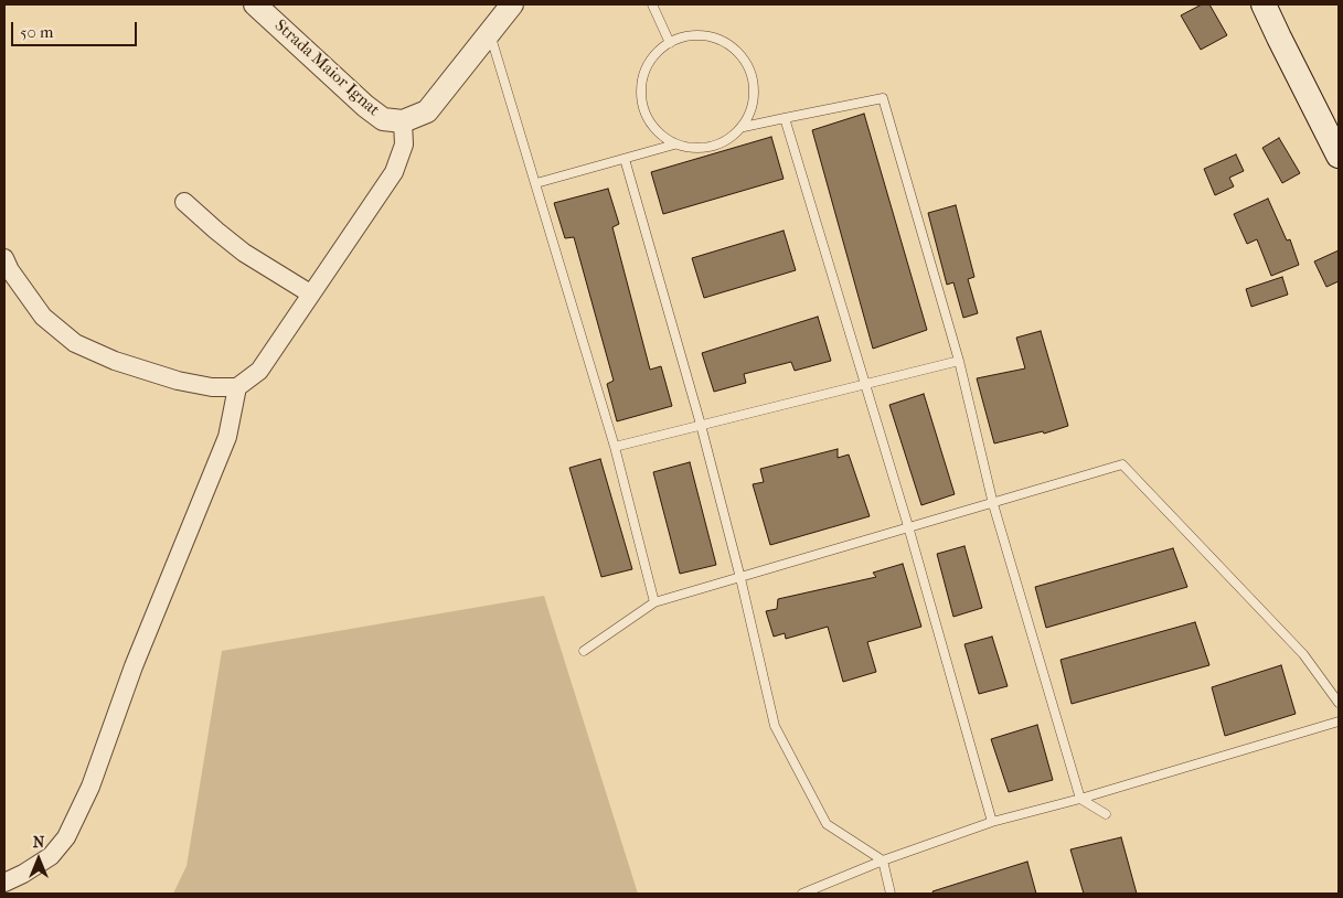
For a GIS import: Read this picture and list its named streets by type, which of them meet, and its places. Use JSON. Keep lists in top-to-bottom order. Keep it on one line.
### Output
{"streets":{"street":["Strada Maior Ignat"]},"scale_bar":"50 m","north":"top"}
